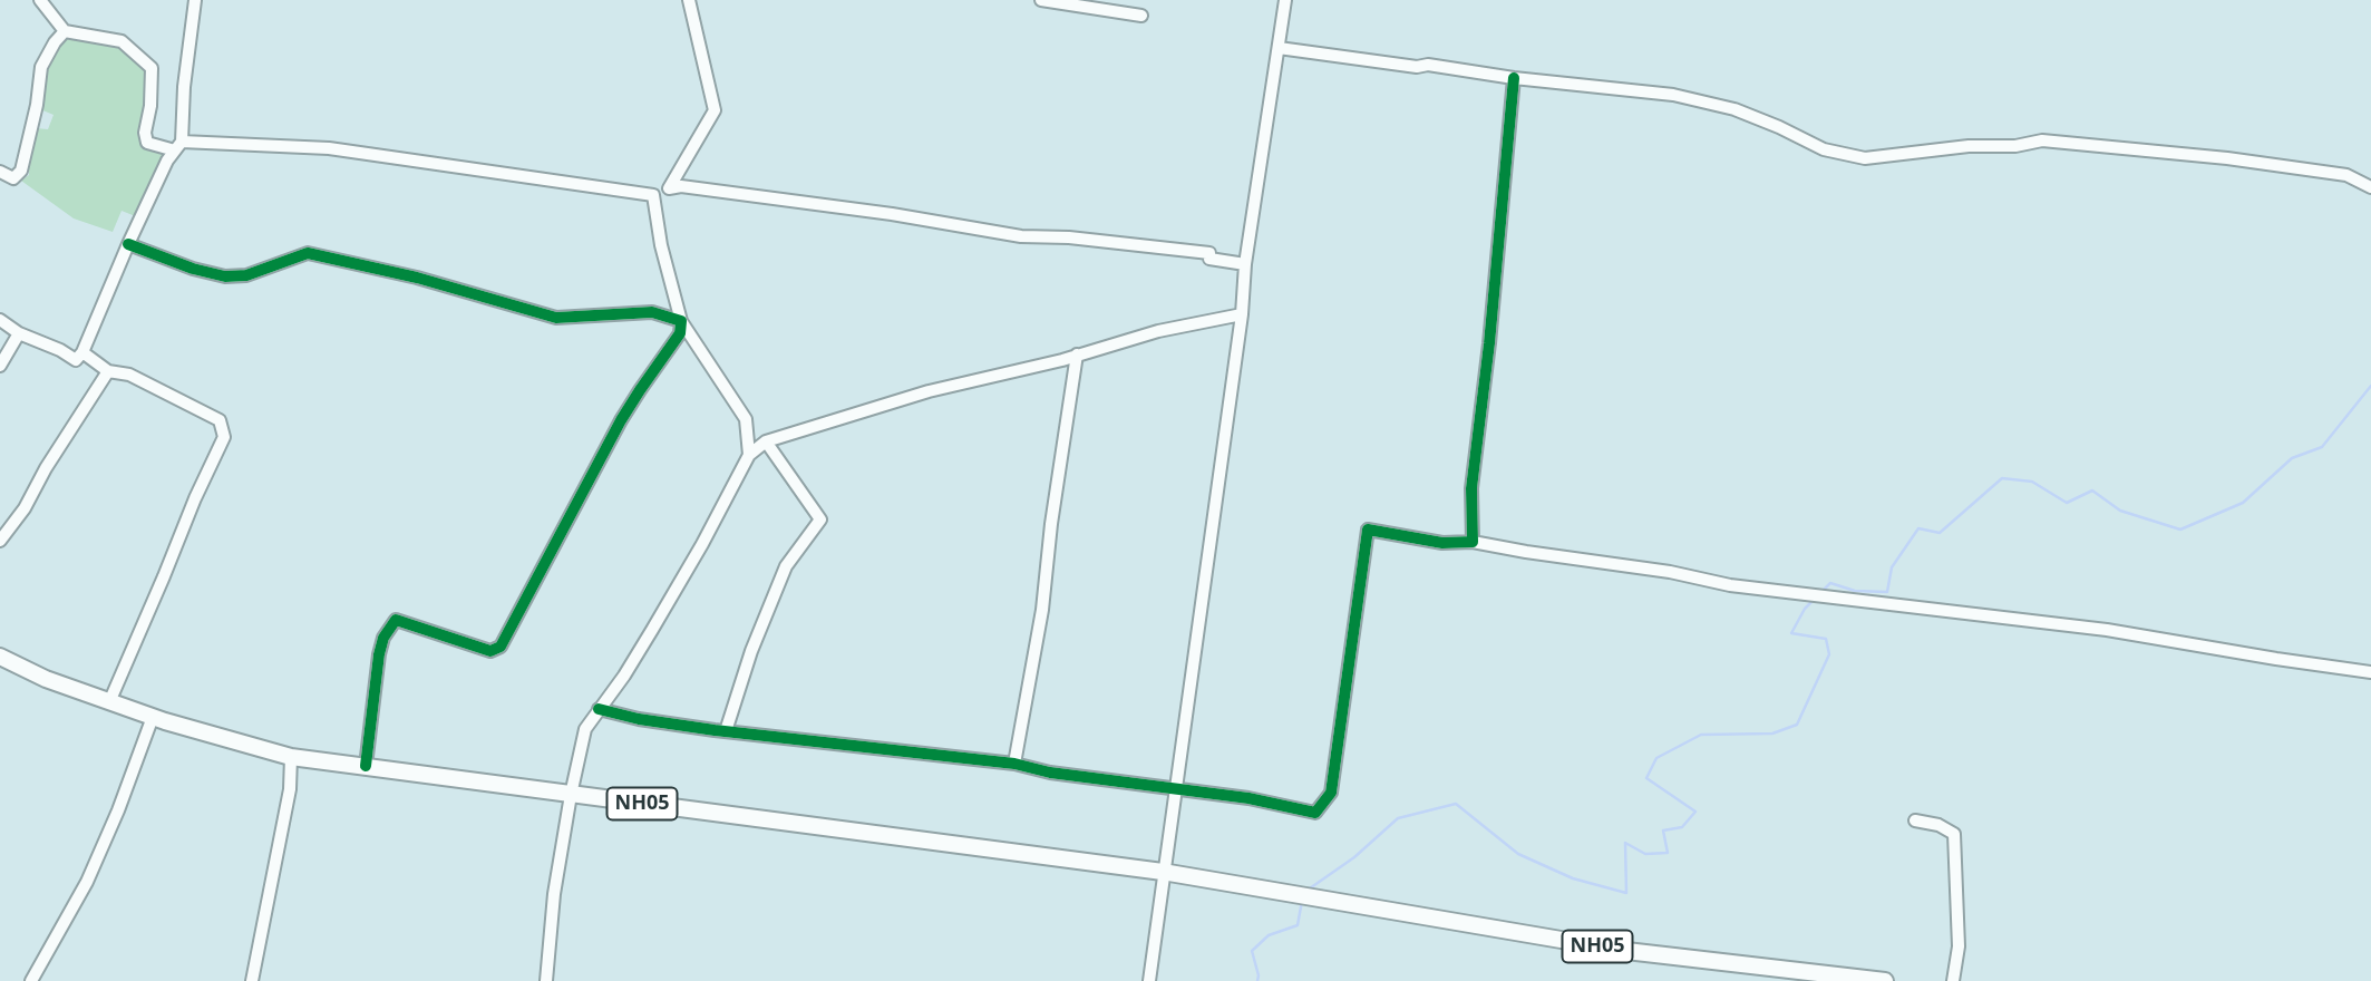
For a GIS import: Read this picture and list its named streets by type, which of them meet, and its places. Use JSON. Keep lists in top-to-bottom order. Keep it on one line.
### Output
{"streets":{"main road":["NH05"]}}
